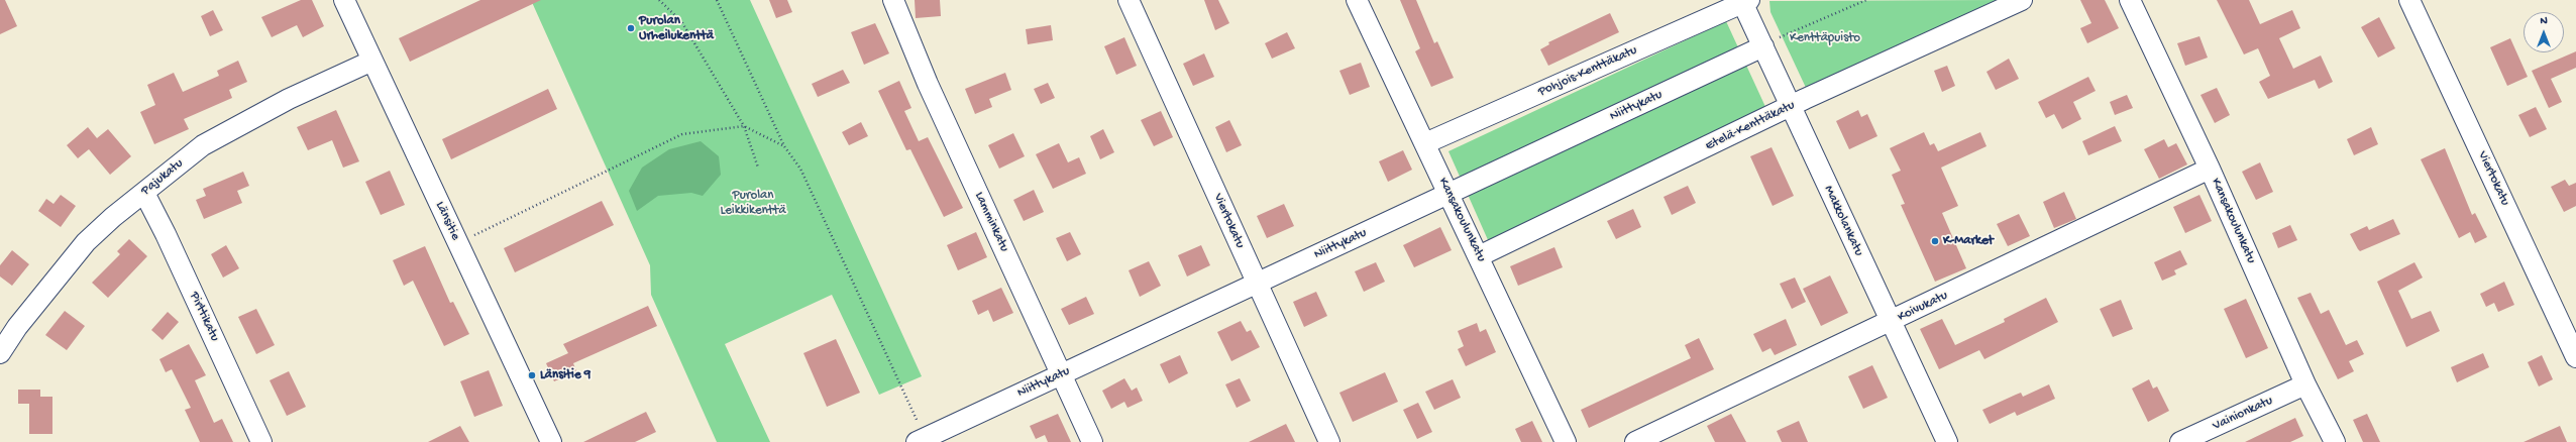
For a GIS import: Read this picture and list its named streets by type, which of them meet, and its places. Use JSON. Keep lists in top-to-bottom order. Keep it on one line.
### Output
{"streets":{"street":["Pohjois-Kenttäkatu","Niittykatu","Etelä-Kenttäkatu","Pajukatu","Viertokatu","Kansakoulunkatu","Länsitie","Makkolankatu","Lamminkatu","Koivukatu","Pirttikatu","Vainionkatu"]},"crossings":[["Pohjois-Kenttäkatu","Kansakoulunkatu"],["Pohjois-Kenttäkatu","Makkolankatu"],["Niittykatu","Viertokatu"],["Niittykatu","Kansakoulunkatu"],["Niittykatu","Makkolankatu"],["Niittykatu","Lamminkatu"],["Etelä-Kenttäkatu","Kansakoulunkatu"],["Etelä-Kenttäkatu","Makkolankatu"],["Pajukatu","Länsitie"],["Pajukatu","Pirttikatu"],["Kansakoulunkatu","Koivukatu"],["Kansakoulunkatu","Vainionkatu"],["Makkolankatu","Koivukatu"]],"parks":["Kenttäpuisto","Purolan Leikkikenttä"],"places":["Purolan Urheilukenttä","K-Market","Länsitie 9"],"north":"top"}
